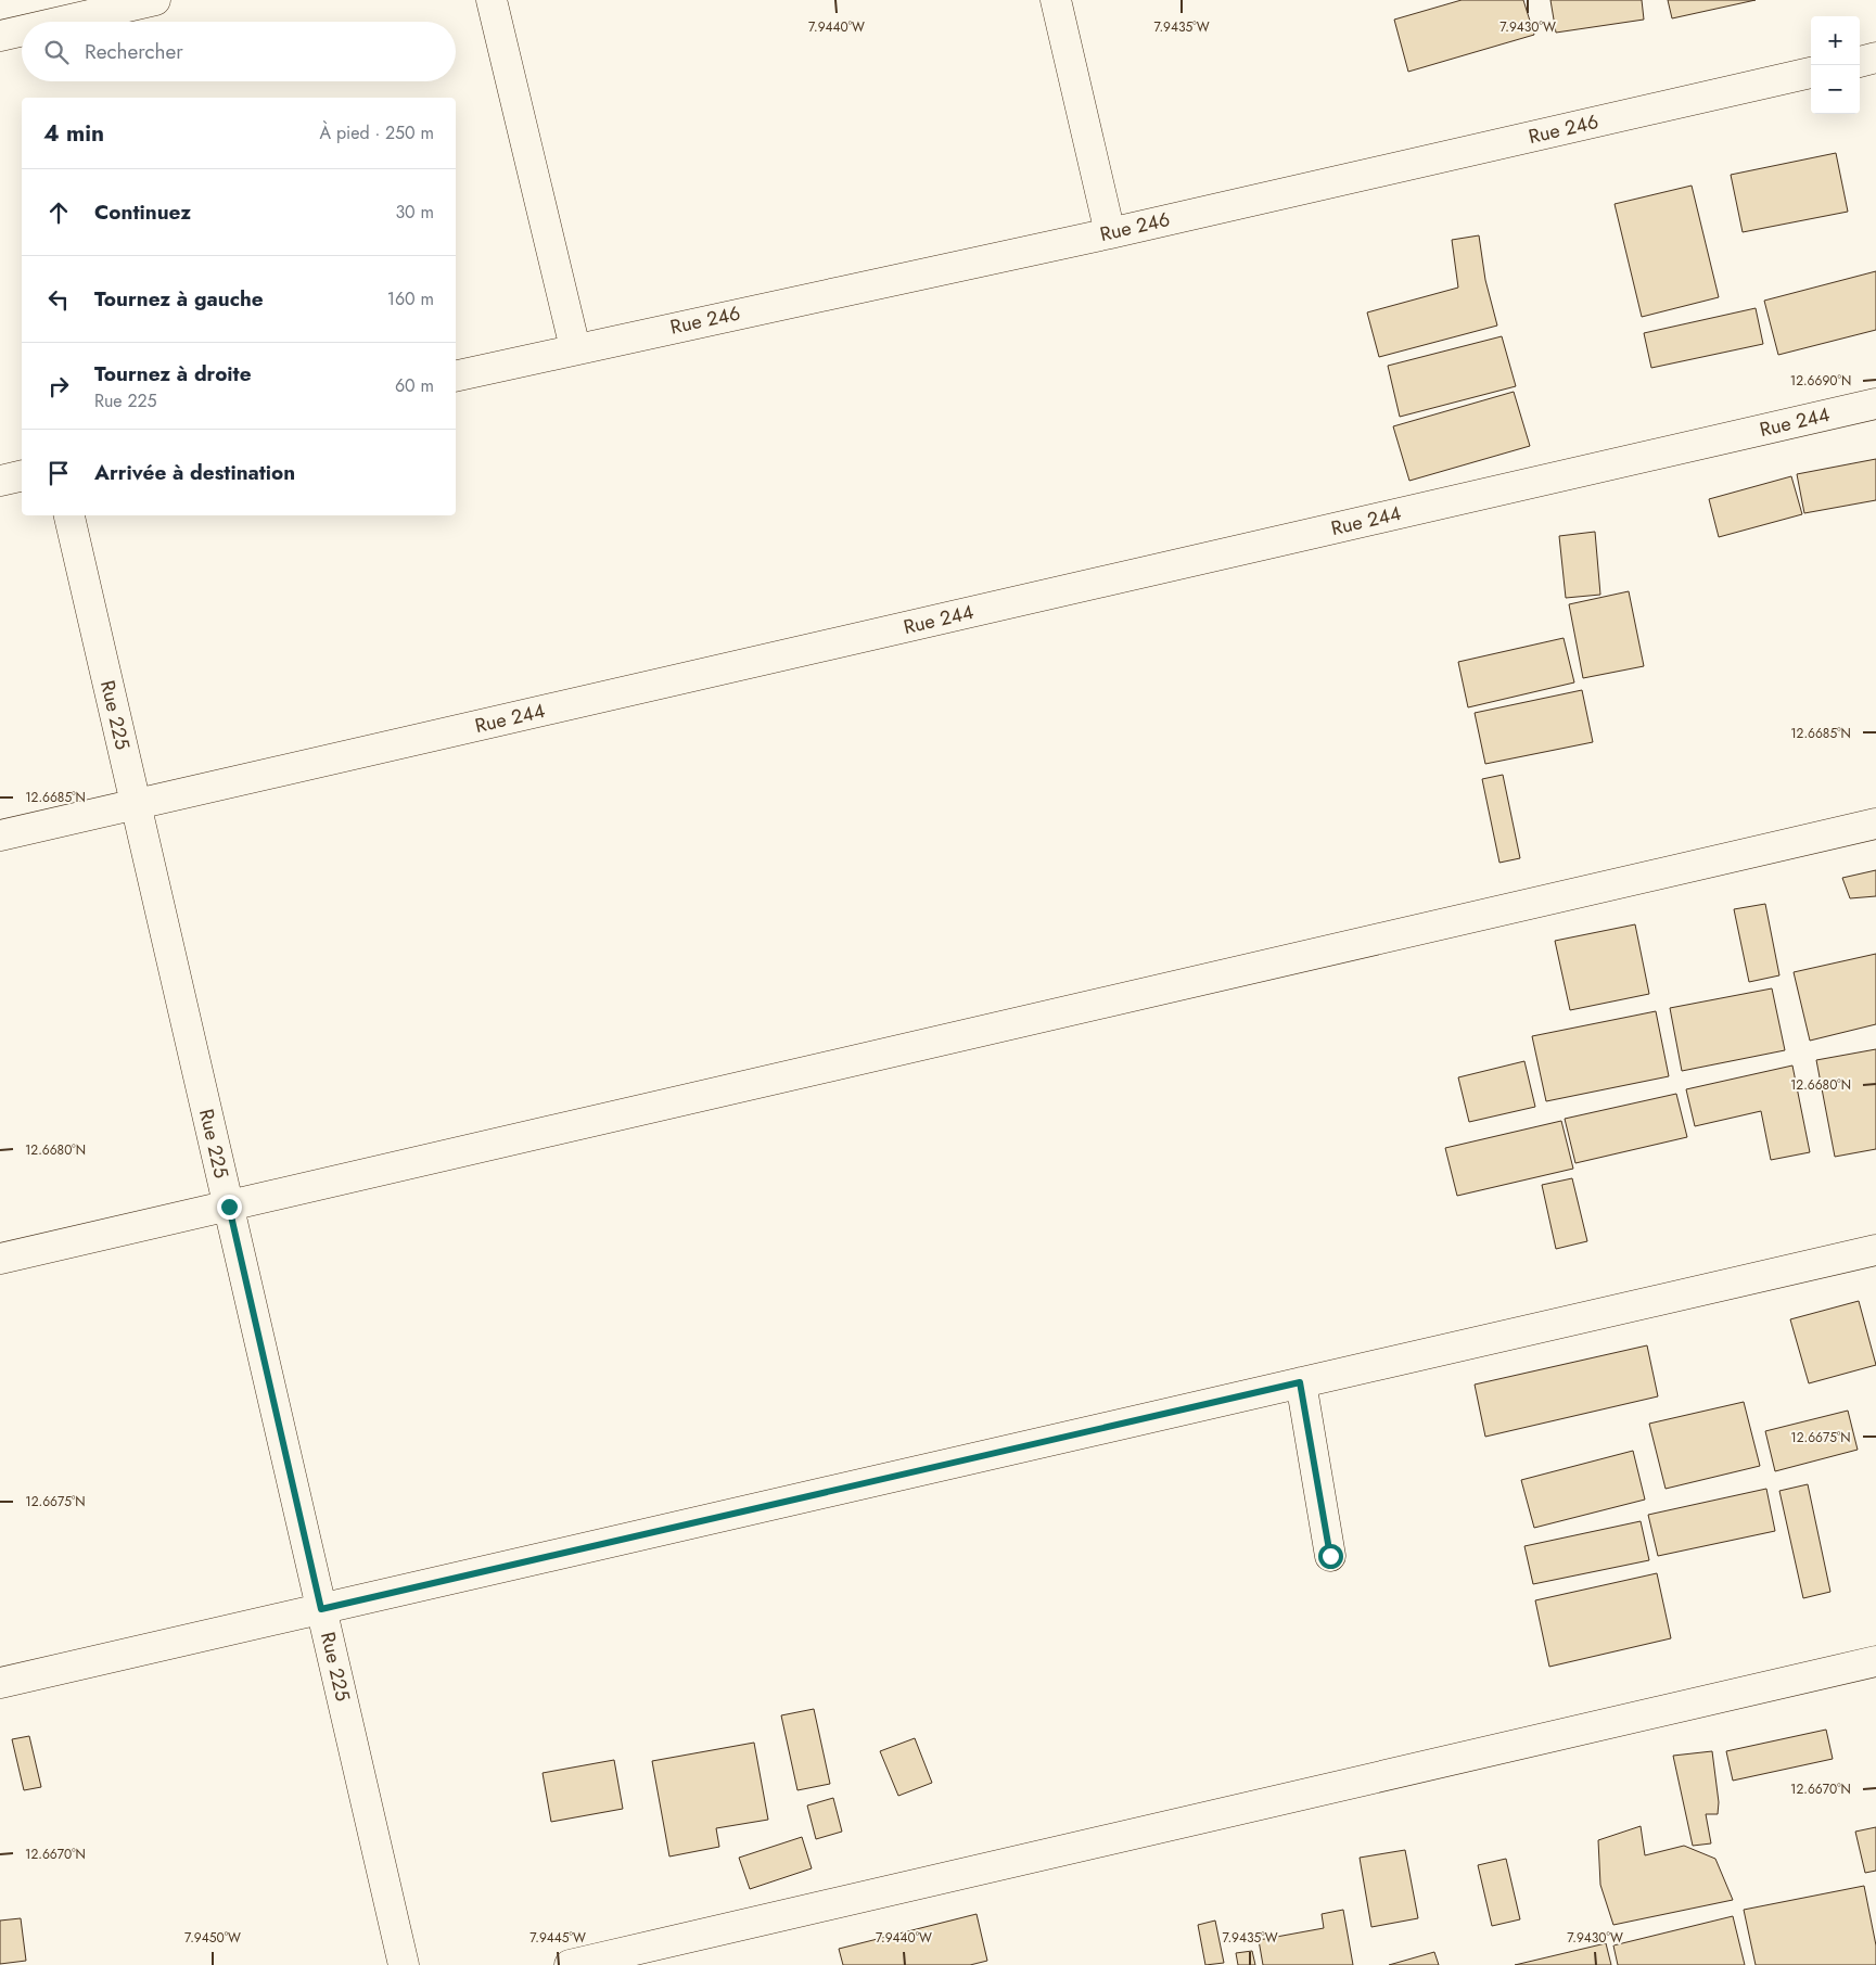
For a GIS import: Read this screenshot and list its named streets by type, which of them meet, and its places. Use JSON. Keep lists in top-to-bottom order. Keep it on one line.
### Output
{"streets":{"street":["Rue 246","Rue 244","Rue 225"]},"crossings":[["Rue 244","Rue 225"]],"page":{"map_buttons":["+","−"],"search":"Rechercher","heading":["4 min","À pied · 250 m"],"list":[["Continuez","30 m"],["Tournez à gauche","160 m"],["Tournez à droite","Rue 225","60 m"],"Arrivée à destination"]},"coordinates":["7.9440°W","7.9435°W","7.9430°W","12.6690°N","12.6685°N","12.6680°N","12.6675°N","12.6670°N","7.9450°W","7.9445°W"]}
